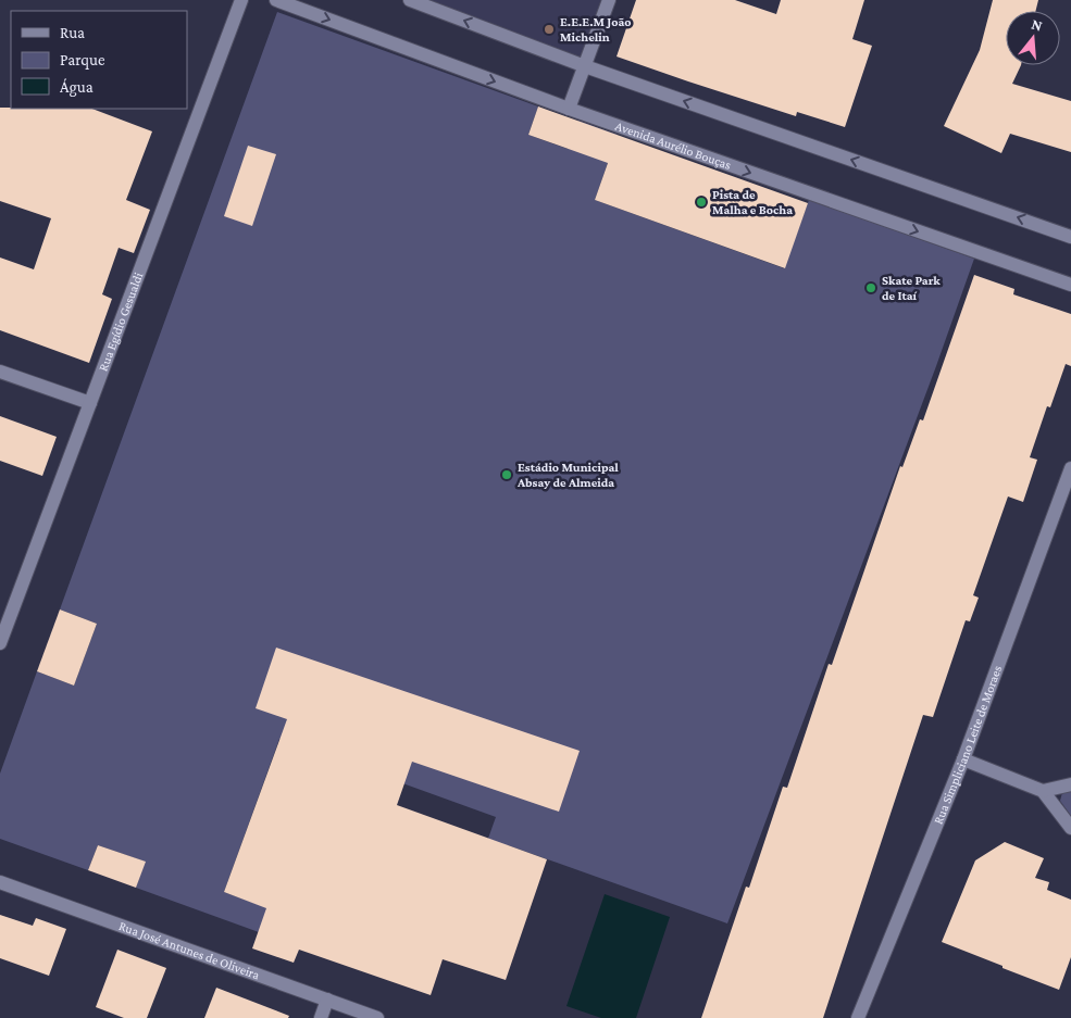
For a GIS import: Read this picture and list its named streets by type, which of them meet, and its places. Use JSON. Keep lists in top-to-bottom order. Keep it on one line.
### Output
{"streets":{"street":["Avenida Aurélio Bouças","Rua Egídio Gesualdi","Rua Simpliciano Leite de Moraes","Rua José Antunes de Oliveira"]},"places":["E.E.E.M João Michelin","Pista de Malha e Bocha","Skate Park de Itaí","Estádio Municipal Absay de Almeida"],"legend":["Rua","Parque","Água"],"north":"top"}
